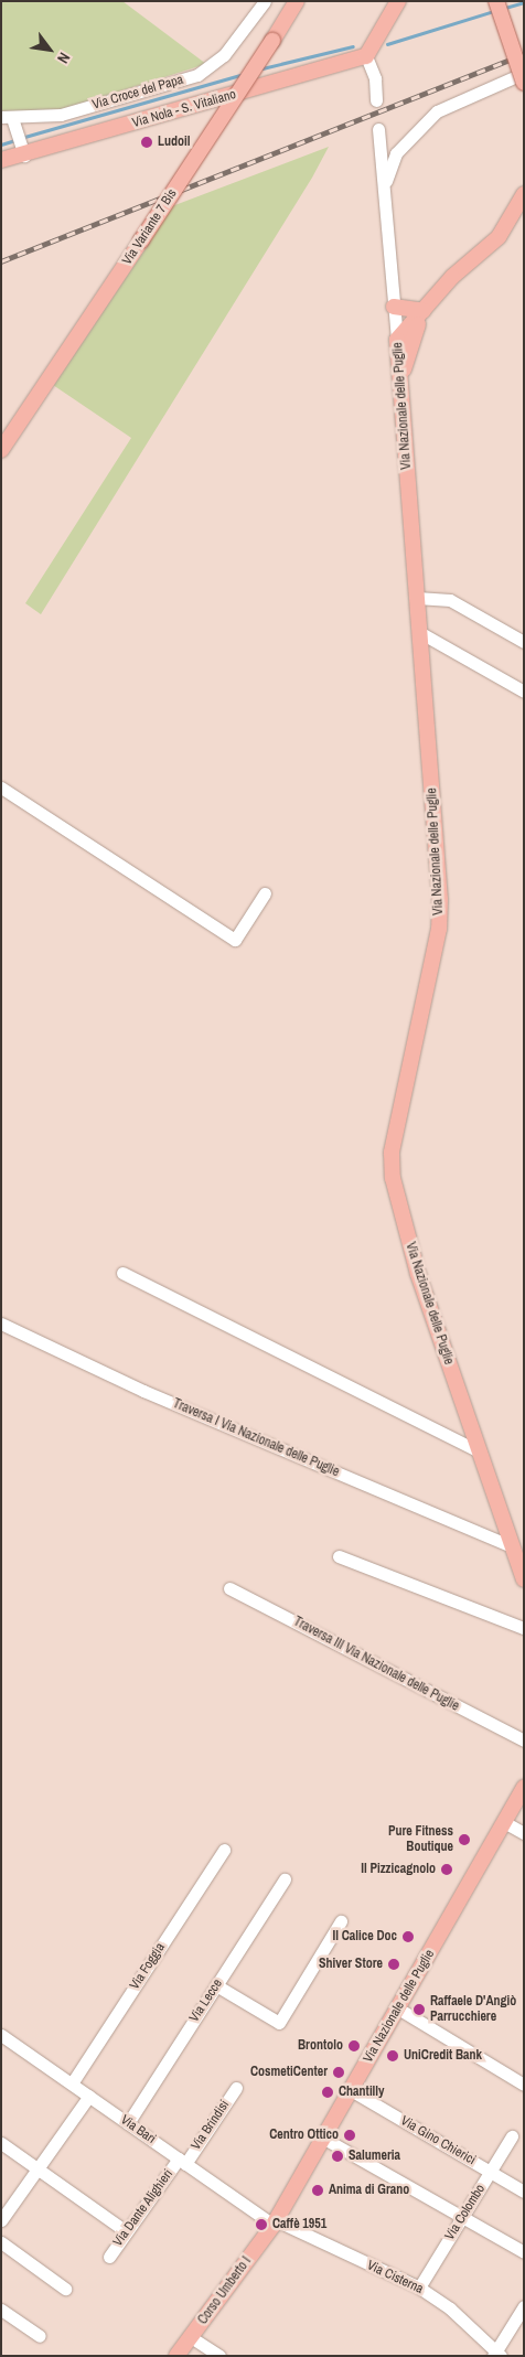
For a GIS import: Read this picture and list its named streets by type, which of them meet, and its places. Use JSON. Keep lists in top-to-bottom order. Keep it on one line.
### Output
{"streets":{"main road":["Via Nola - S. Vitaliano","Via Variante 7 Bis","Via Nazionale delle Puglie","Corso Umberto I"],"street":["Via Croce del Papa","Traversa I Via Nazionale delle Puglie","Traversa III Via Nazionale delle Puglie","Via Foggia","Via Lecce","Via Brindisi","Via Bari","Via Gino Chierici","Via Dante Alighieri","Via Colombo","Via Cisterna"]},"crossings":[["Via Croce del Papa","Via Nola - S. Vitaliano"],["Via Nazionale delle Puglie","Traversa I Via Nazionale delle Puglie"],["Via Nazionale delle Puglie","Via Bari"],["Via Nazionale delle Puglie","Via Gino Chierici"],["Via Nazionale delle Puglie","Via Cisterna"],["Via Nazionale delle Puglie","Corso Umberto I"],["Via Foggia","Via Bari"],["Via Lecce","Via Bari"],["Via Brindisi","Via Bari"],["Via Brindisi","Via Dante Alighieri"],["Via Bari","Via Dante Alighieri"],["Via Bari","Via Cisterna"],["Via Bari","Corso Umberto I"],["Via Gino Chierici","Via Colombo"],["Via Colombo","Via Cisterna"],["Via Cisterna","Corso Umberto I"]],"places":["Ludoil","Pure Fitness Boutique","Il Pizzicagnolo","Il Calice Doc","Shiver Store","Raffaele D'Angiò Parrucchiere","Brontolo","UniCredit Bank","CosmetiCenter","Chantilly","Centro Ottico","Salumeria","Anima di Grano","Caffè 1951"],"north":"bottom right"}
